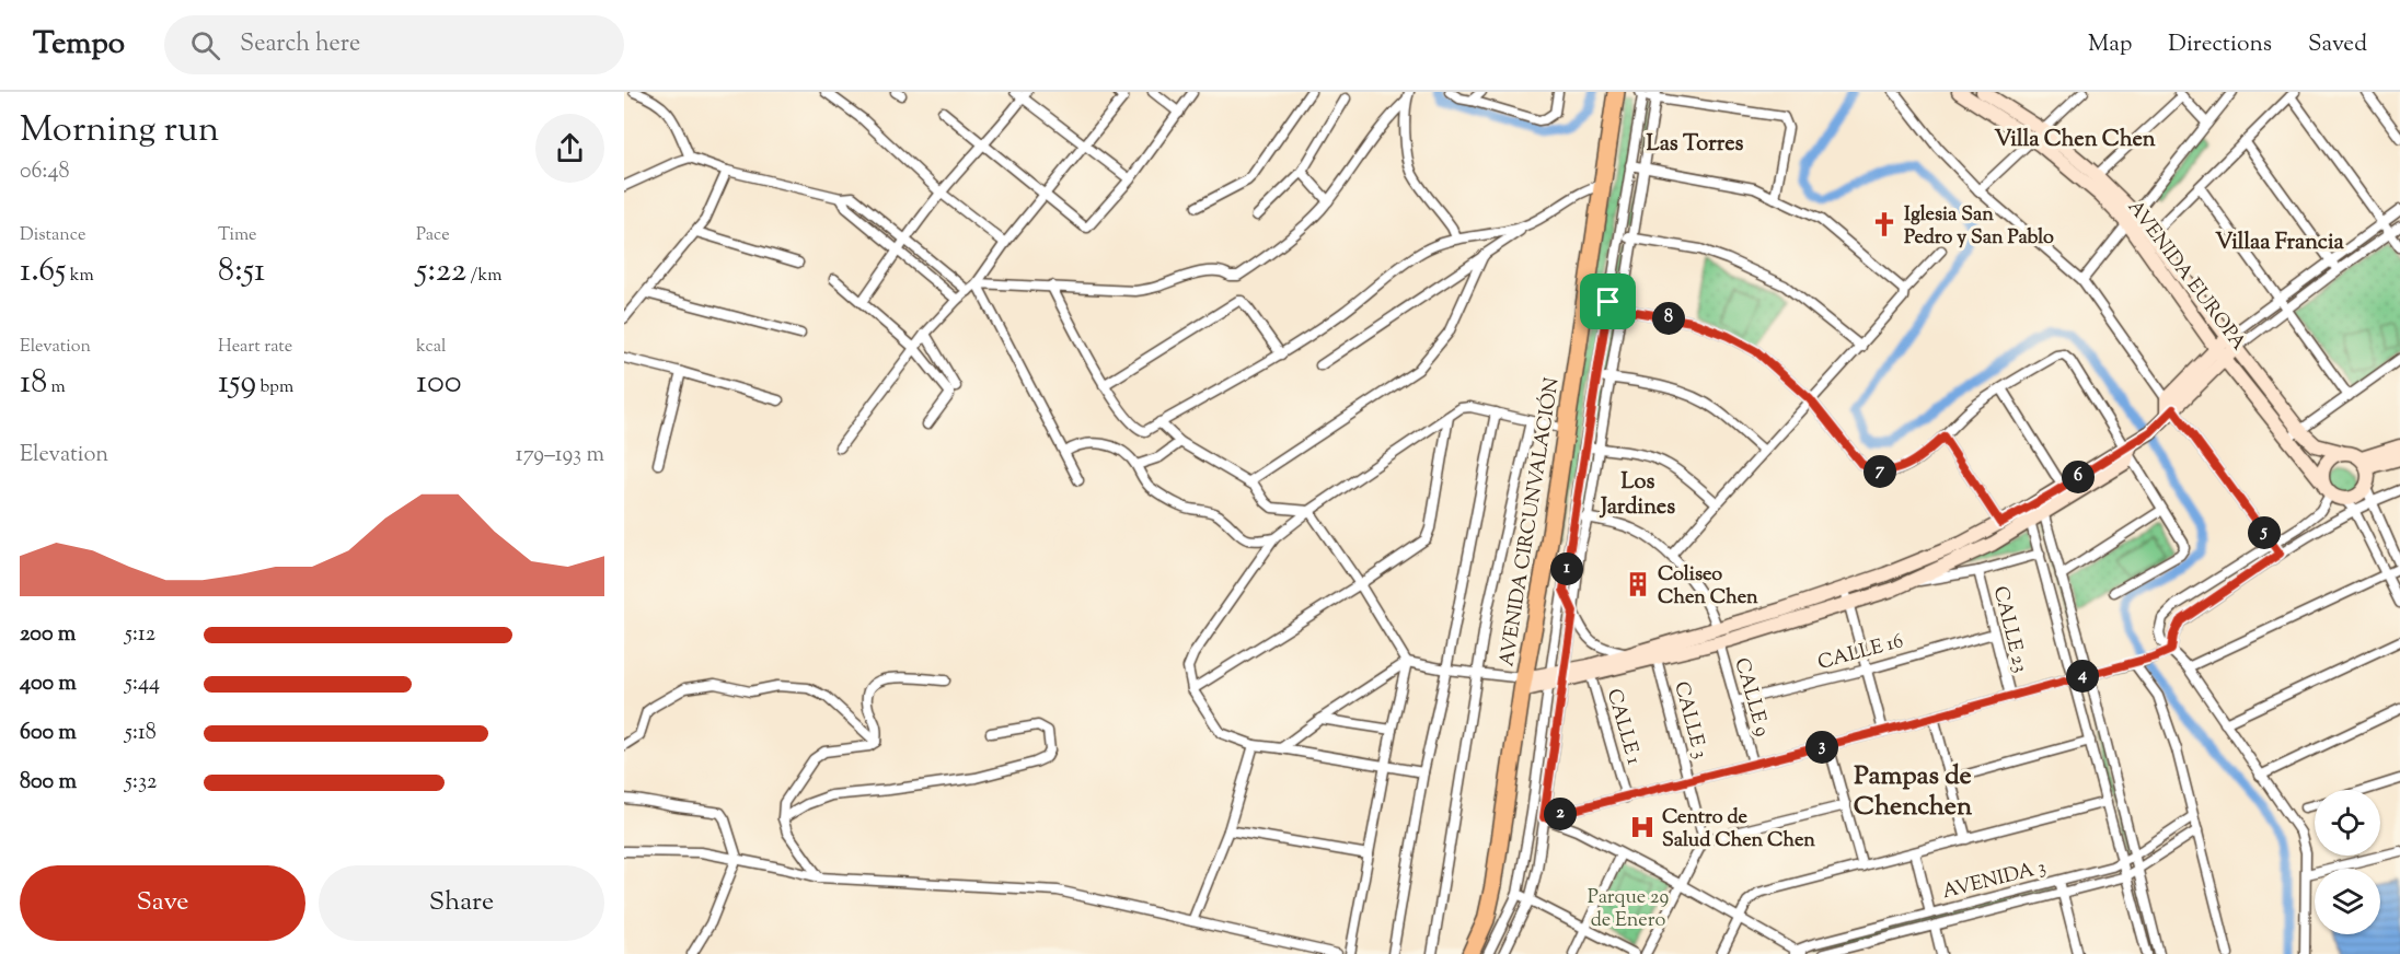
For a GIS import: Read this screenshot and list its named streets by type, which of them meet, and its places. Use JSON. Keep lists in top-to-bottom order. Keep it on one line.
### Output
{"streets":{"highway":["AVENIDA CIRCUNVALACIÓN"],"street":["AVENIDA EUROPA","CALLE 23","CALLE 16","CALLE 9","CALLE 3","CALLE 1","AVENIDA 3"]},"crossings":[["CALLE 23","CALLE 16"],["CALLE 16","CALLE 9"]],"districts":["Villa Chen Chen","Las Torres","Villaa Francia","Los Jardines","Pampas de Chenchen"],"parks":["Parque 29 de Enero"],"places":{"church":["Iglesia San Pedro y San Pablo"],"building":["Coliseo Chen Chen"],"hospital":["Centro de Salud Chen Chen"]},"page":{"header":"Tempo","search":"Search here","nav":["Map","Directions","Saved"],"heading":["Morning run","06:48"],"stats":[["Distance","1.65 km"],["Time","8:51"],["Pace","5:22 /km"],["Elevation","18 m"],["Heart rate","159 bpm"],["kcal","100"]],"pins":["8","7","6","5","1","4","3","2"],"chart":["Elevation","179–193 m"],"list":[{"name":"200 m","note":"5:12"},{"name":"400 m","note":"5:44"},{"name":"600 m","note":"5:18"},{"name":"800 m","note":"5:32"}],"buttons":["Save","Share"]}}
